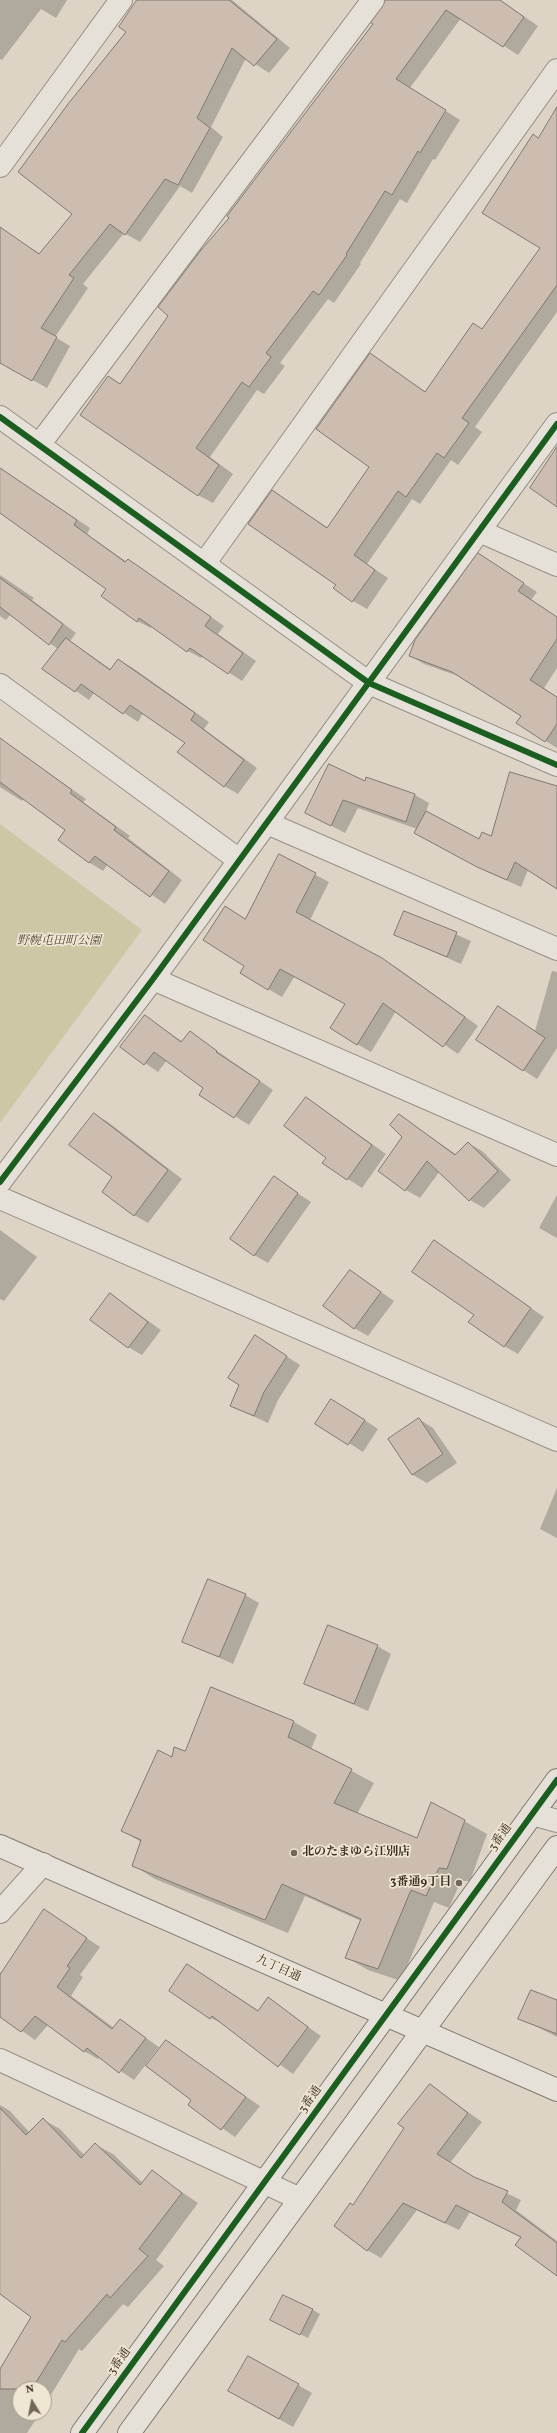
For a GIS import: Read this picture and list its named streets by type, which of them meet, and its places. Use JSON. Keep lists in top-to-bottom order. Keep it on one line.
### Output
{"streets":{"street":["3番通","九丁目通"]},"crossings":[["3番通","九丁目通"]],"parks":["野幌屯田町公園"],"places":["北のたまゆら江別店","3番通9丁目"],"north":"top"}
